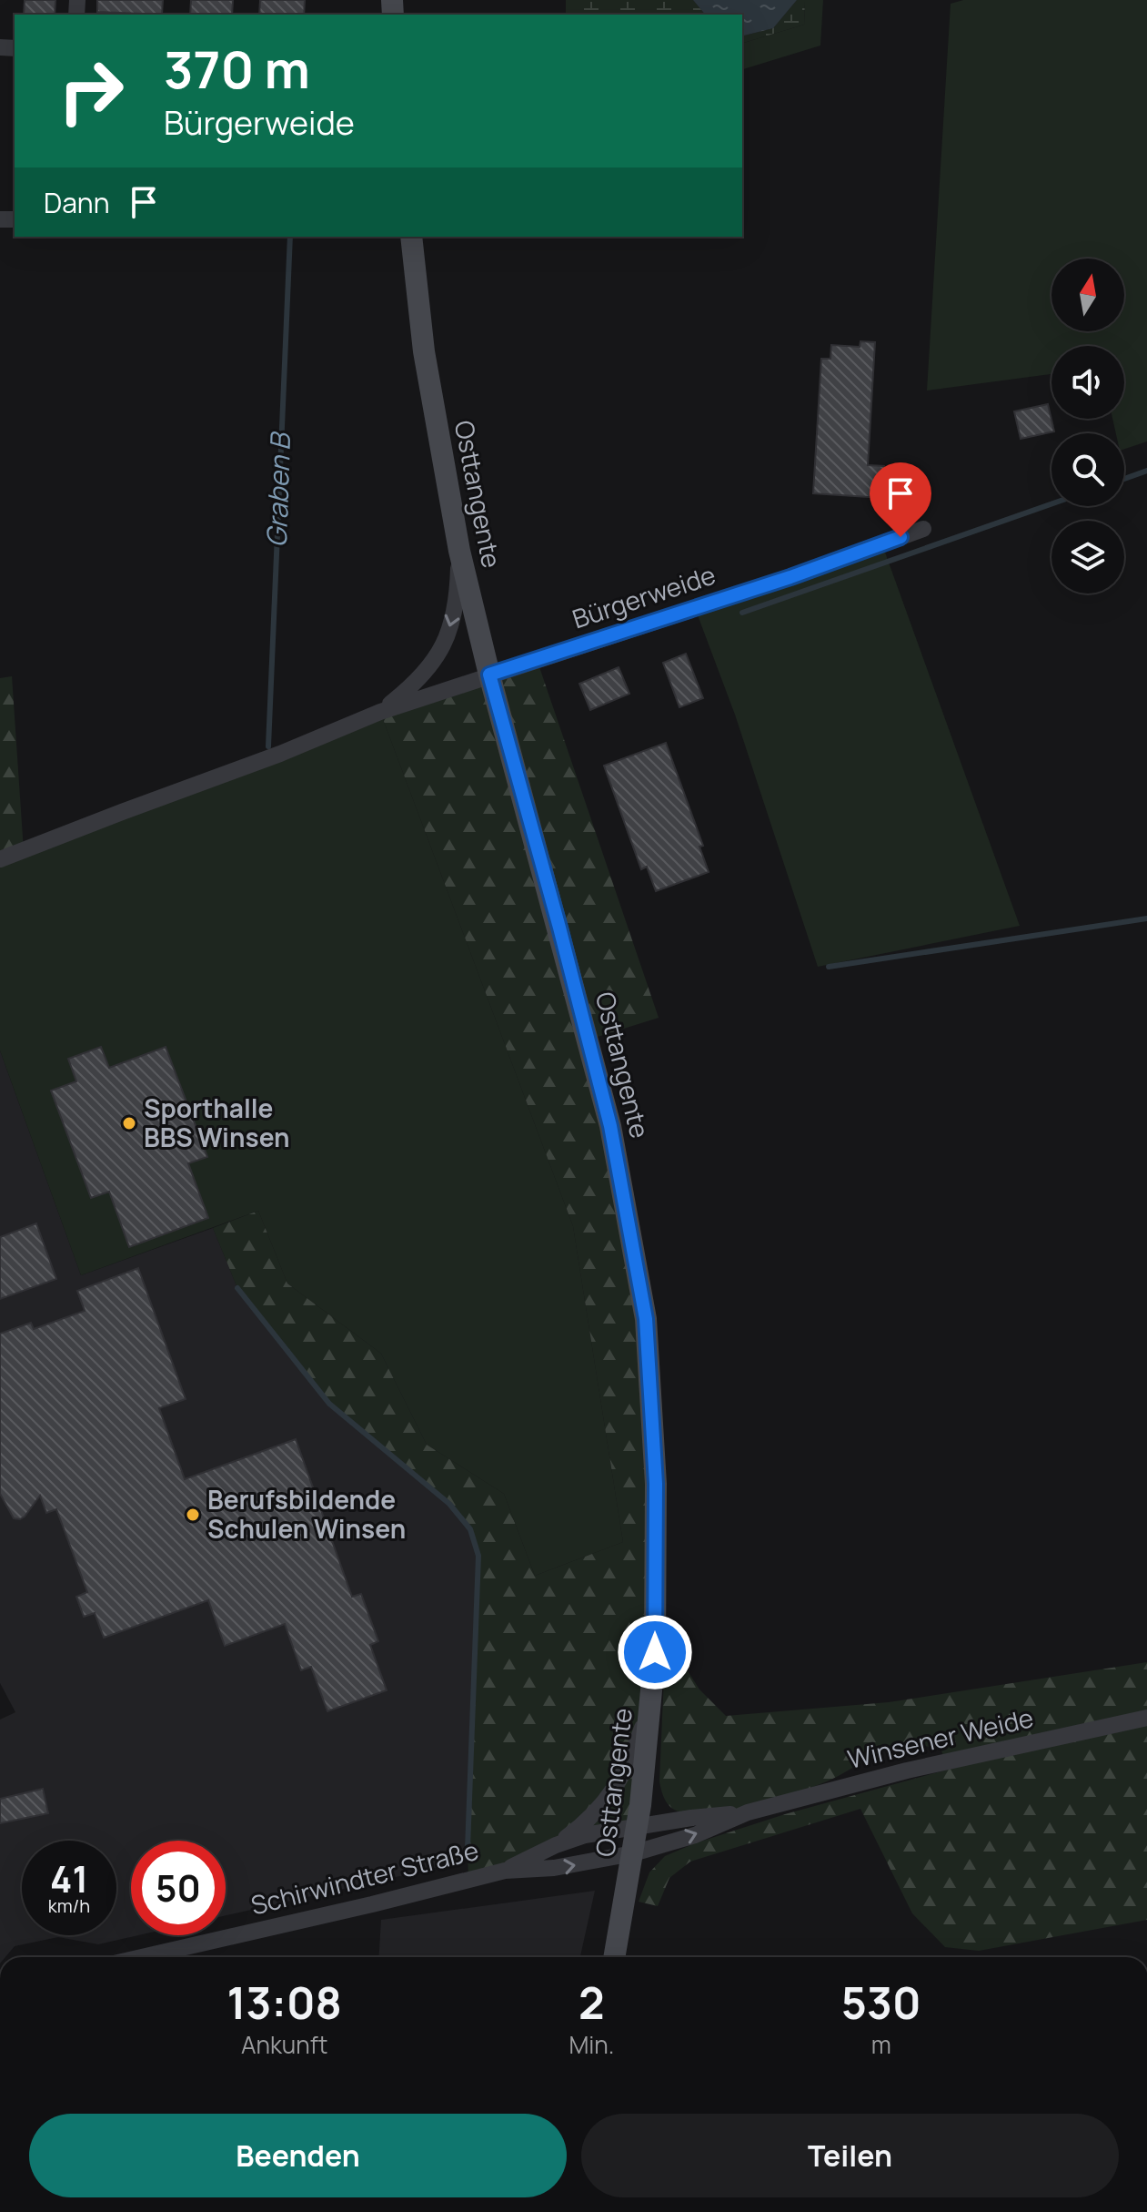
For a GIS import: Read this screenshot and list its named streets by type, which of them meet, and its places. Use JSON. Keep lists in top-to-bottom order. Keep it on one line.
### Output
{"streets":{"main road":["Osttangente"],"street":["Bürgerweide","Winsener Weide","Schirwindter Straße"]},"crossings":[["Osttangente","Bürgerweide"],["Osttangente","Winsener Weide"],["Osttangente","Schirwindter Straße"],["Winsener Weide","Schirwindter Straße"]],"water":["Graben B"],"places":["Sporthalle BBS Winsen","Berufsbildende Schulen Winsen"],"north":"top","page":{"turn":["370 m","Bürgerweide"],"then":"Dann","speed":"41 km/h","limit":"50","eta":["13:08","Ankunft","2","Min.","530","m"],"buttons":["Beenden","Teilen"]}}
